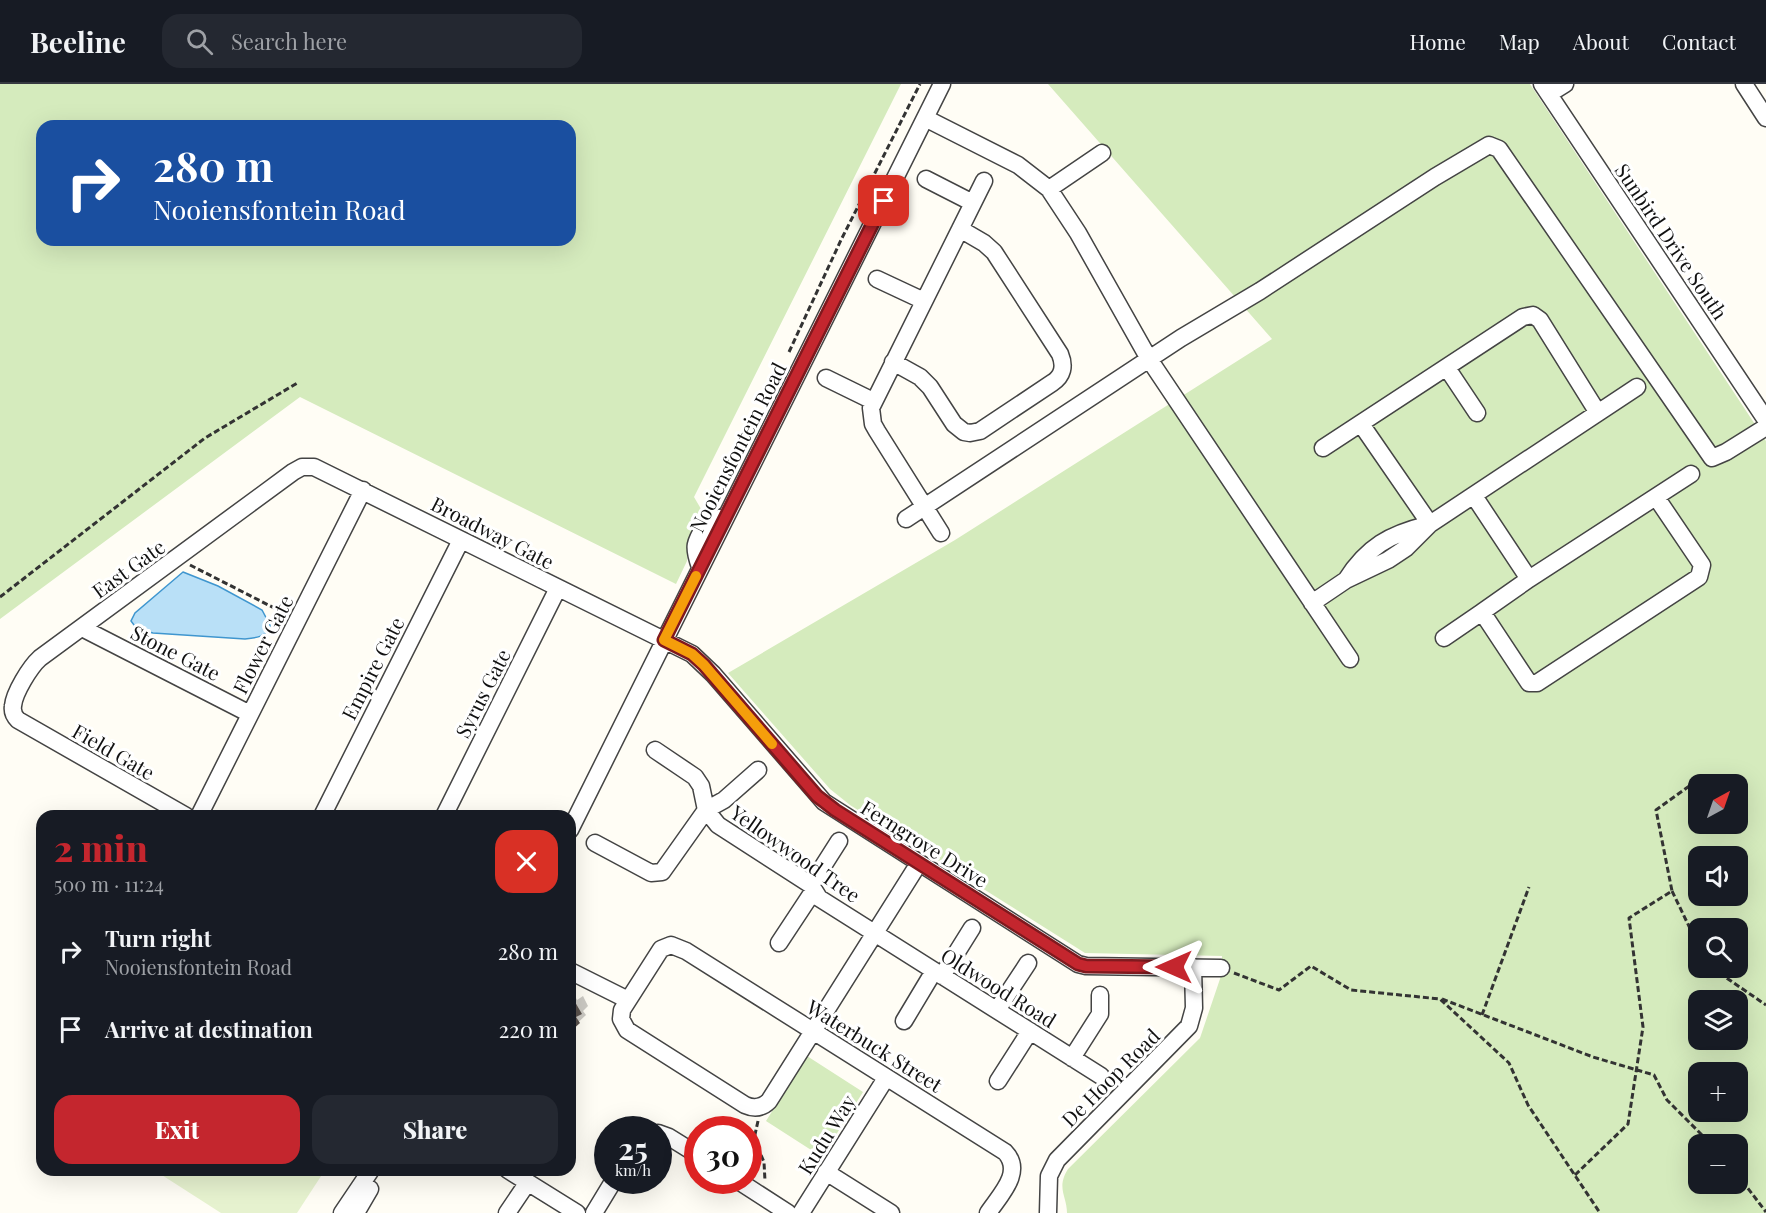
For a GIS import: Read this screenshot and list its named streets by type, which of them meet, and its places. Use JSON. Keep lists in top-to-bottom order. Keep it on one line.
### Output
{"streets":{"street":["Sunbird Drive South","Nooiensfontein Road","Broadway Gate","East Gate","Flower Gate","Stone Gate","Empire Gate","Syrus Gate","Field Gate","Ferngrove Drive","Yellowwood Tree","Oldwood Road","Waterbuck Street","De Hoop Road","Kudu Way"]},"crossings":[["Nooiensfontein Road","Broadway Gate"],["Nooiensfontein Road","Ferngrove Drive"],["Broadway Gate","East Gate"],["Broadway Gate","Flower Gate"],["Broadway Gate","Empire Gate"],["Broadway Gate","Syrus Gate"],["Broadway Gate","Ferngrove Drive"],["East Gate","Stone Gate"],["East Gate","Field Gate"],["Flower Gate","Stone Gate"],["Ferngrove Drive","De Hoop Road"],["Yellowwood Tree","Oldwood Road"],["Waterbuck Street","Kudu Way"]],"north":"top right","page":{"header":"Beeline","search":"Search here","nav":["Home","Map","About","Contact"],"turn":["280 m","Nooiensfontein Road"],"map_buttons":["+","−"],"heading":["2 min","500 m · 11:24"],"list":[{"name":"Turn right","note":"Nooiensfontein Road","value":"280 m"},{"name":"Arrive at destination","value":"220 m"}],"buttons":["Exit","Share"],"speed":"25 km/h","limit":"30"}}
